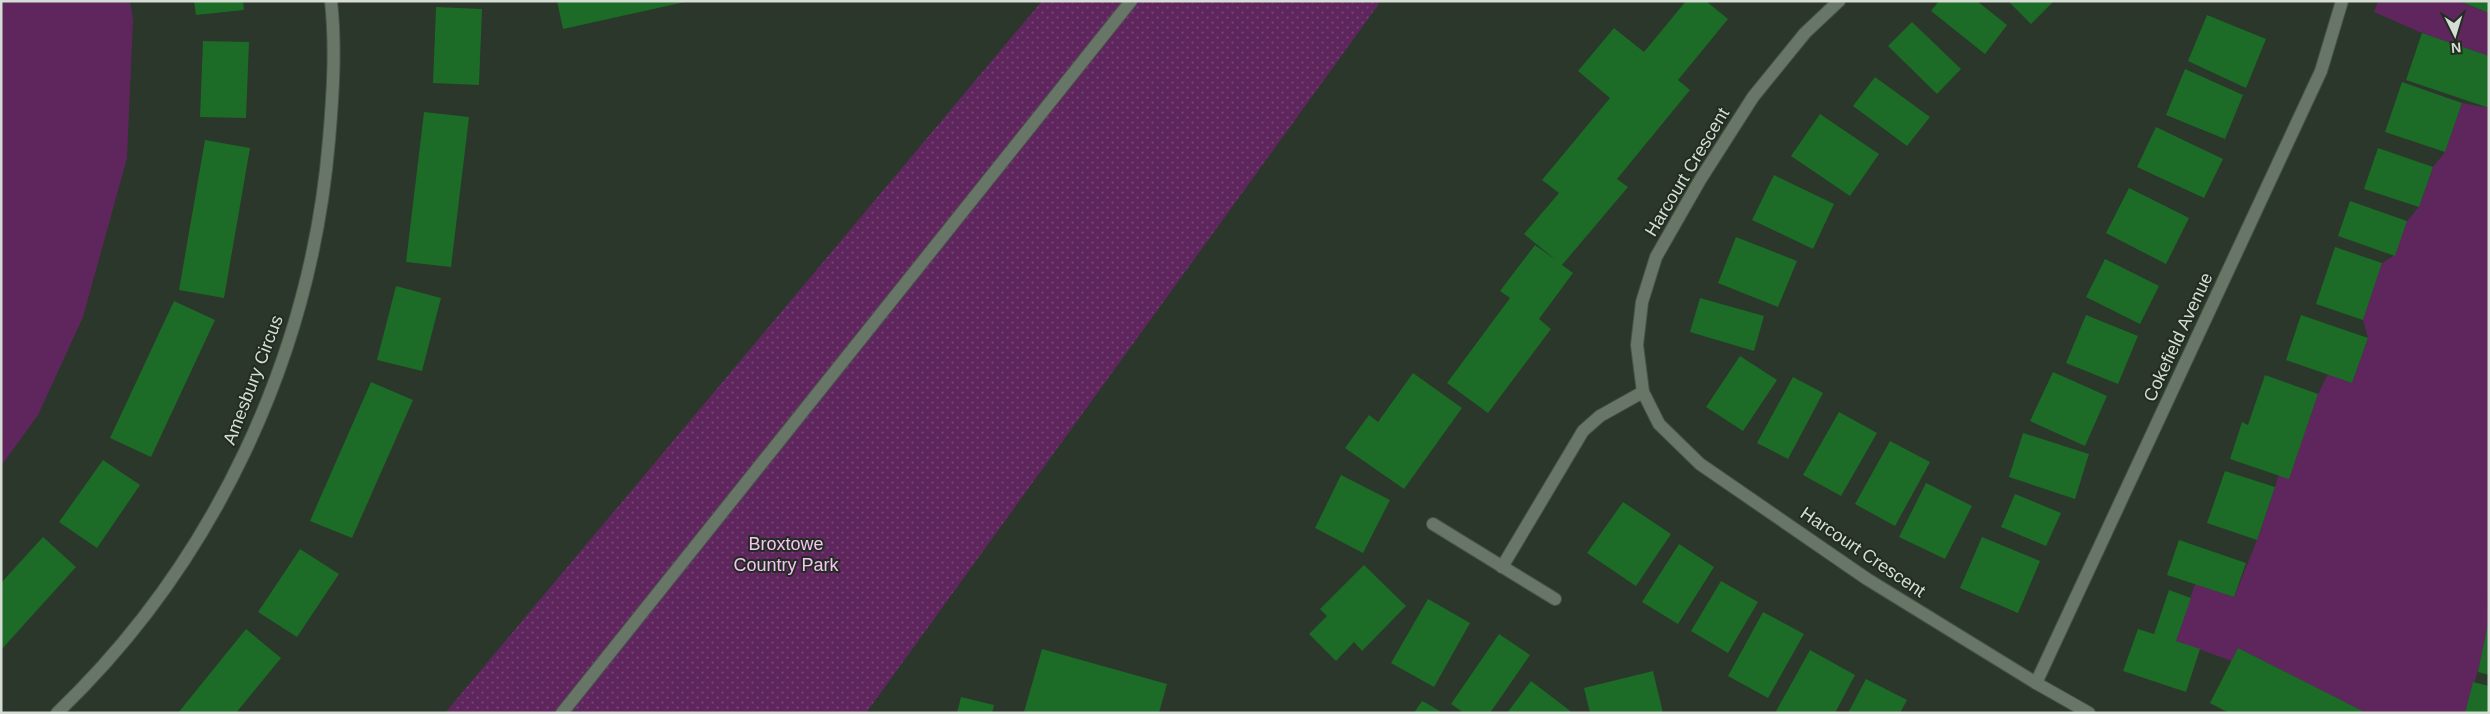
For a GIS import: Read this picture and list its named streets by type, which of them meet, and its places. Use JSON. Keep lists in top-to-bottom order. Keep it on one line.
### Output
{"streets":{"street":["Harcourt Crescent","Cokefield Avenue","Amesbury Circus"]},"crossings":[["Harcourt Crescent","Cokefield Avenue"]],"parks":["Broxtowe Country Park"],"north":"bottom"}
